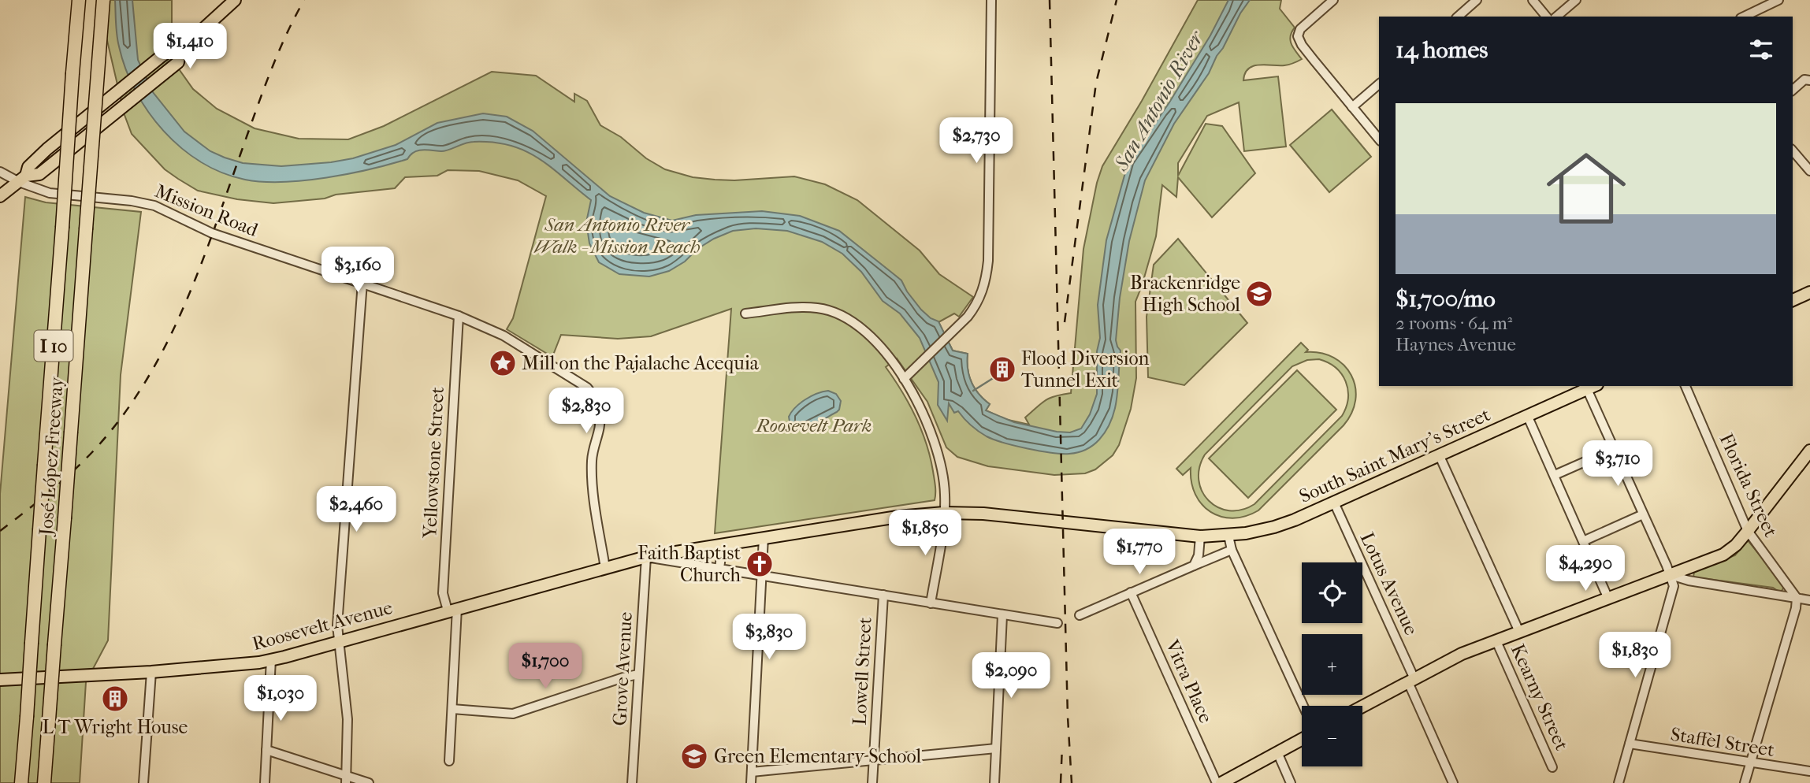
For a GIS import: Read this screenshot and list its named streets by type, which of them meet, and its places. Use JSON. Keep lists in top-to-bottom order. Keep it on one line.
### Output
{"streets":{"highway":["I 10","José López Freeway"],"main road":["South Saint Mary's Street","Roosevelt Avenue"],"street":["Mission Road","Yellowstone Street","Florida Street","Lotus Avenue","Grove Avenue","Lowell Street","Vitra Place","Kearny Street","Staffel Street"]},"crossings":[["Mission Road","Yellowstone Street"],["Mission Road","Roosevelt Avenue"],["South Saint Mary's Street","Lotus Avenue"],["South Saint Mary's Street","Roosevelt Avenue"],["Yellowstone Street","Roosevelt Avenue"],["Roosevelt Avenue","Grove Avenue"],["Roosevelt Avenue","Lowell Street"]],"water":["San Antonio River"],"parks":["San Antonio River Walk - Mission Reach","Roosevelt Park"],"places":{"school or university":["Brackenridge High School","Green Elementary School"],"place":["Mill on the Pajalache Acequia"],"building":["Flood Diversion Tunnel Exit","L T Wright House"],"church":["Faith Baptist Church"]},"page":{"heading":"14 homes","price":["$1,410","$2,730","$3,160","$2,830","$3,710","$2,460","$1,850","$1,770","$4,290","$3,830","$1,830","$1,700","$2,090","$1,030"],"list":[{"name":"$1,700/mo","note":"2 rooms · 64 m² · Haynes Avenue"}],"map_buttons":["+","−"]}}
